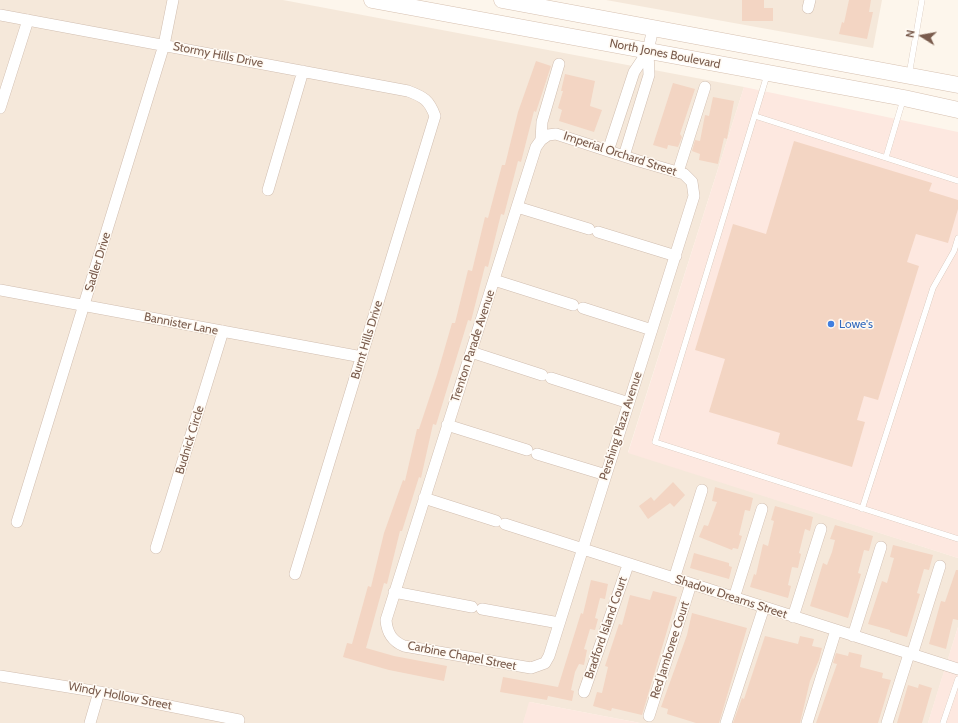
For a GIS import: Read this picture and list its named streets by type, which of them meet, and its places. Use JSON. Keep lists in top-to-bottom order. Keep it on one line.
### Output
{"streets":{"main road":["North Jones Boulevard"],"street":["Stormy Hills Drive","Imperial Orchard Street","Sadler Drive","Bannister Lane","Burnt Hills Drive","Trenton Parade Avenue","Pershing Plaza Avenue","Budnick Circle","Shadow Dreams Street","Bradford Island Court","Red Jamboree Court","Carbine Chapel Street","Windy Hollow Street"]},"crossings":[["Stormy Hills Drive","Sadler Drive"],["Stormy Hills Drive","Burnt Hills Drive"],["Imperial Orchard Street","Trenton Parade Avenue"],["Imperial Orchard Street","Pershing Plaza Avenue"],["Sadler Drive","Bannister Lane"],["Bannister Lane","Burnt Hills Drive"],["Bannister Lane","Budnick Circle"],["Trenton Parade Avenue","Shadow Dreams Street"],["Trenton Parade Avenue","Carbine Chapel Street"],["Pershing Plaza Avenue","Shadow Dreams Street"],["Pershing Plaza Avenue","Carbine Chapel Street"],["Shadow Dreams Street","Bradford Island Court"],["Shadow Dreams Street","Red Jamboree Court"]],"places":["Lowe's"],"north":"left"}
